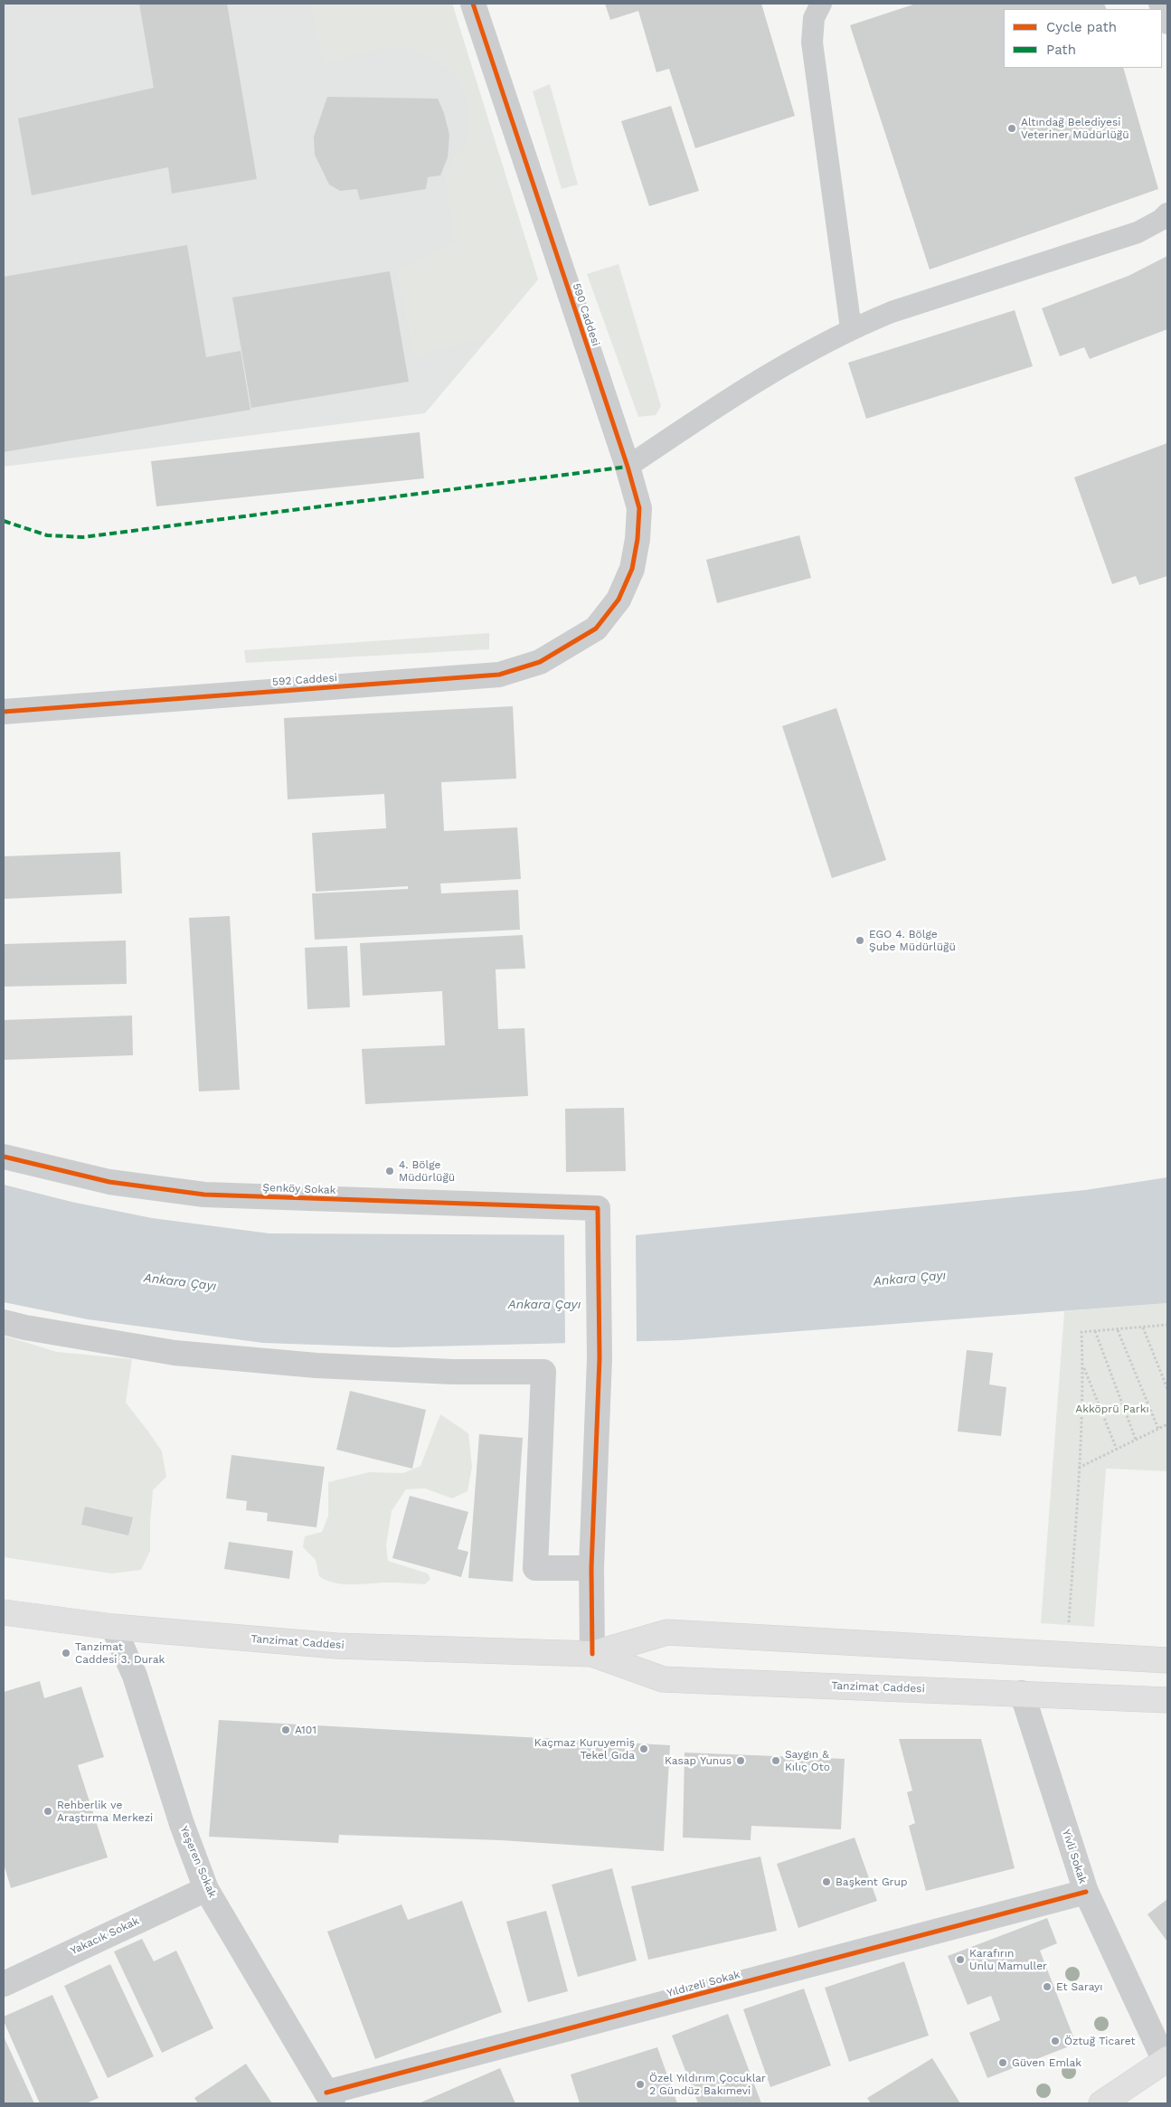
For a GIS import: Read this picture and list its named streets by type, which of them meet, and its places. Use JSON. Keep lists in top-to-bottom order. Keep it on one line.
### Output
{"streets":{"main road":["Tanzimat Caddesi"],"street":["590 Caddesi","592 Caddesi","Şenköy Sokak","Yivli Sokak","Yeşeren Sokak","Yakacık Sokak","Yıldızeli Sokak"]},"crossings":[["590 Caddesi","592 Caddesi"],["Tanzimat Caddesi","Yivli Sokak"],["Tanzimat Caddesi","Yeşeren Sokak"],["Yivli Sokak","Yıldızeli Sokak"],["Yeşeren Sokak","Yakacık Sokak"],["Yeşeren Sokak","Yıldızeli Sokak"]],"water":["Ankara Çayı"],"parks":["Akköprü Parkı"],"places":["Altındağ Belediyesi Veteriner Müdürlüğü","EGO 4. Bölge Şube Müdürlüğü","4. Bölge Müdürlüğü","Tanzimat Caddesi 3. Durak","A101","Kaçmaz Kuruyemiş Tekel Gıda","Kasap Yunus","Saygın & Kılıç Oto","Rehberlik ve Araştırma Merkezi","Başkent Grup","Karafırın Unlu Mamuller","Et Sarayı","Öztuğ Ticaret","Güven Emlak","Özel Yıldırım Çocuklar 2 Gündüz Bakımevi"],"legend":["Cycle path","Path"]}
